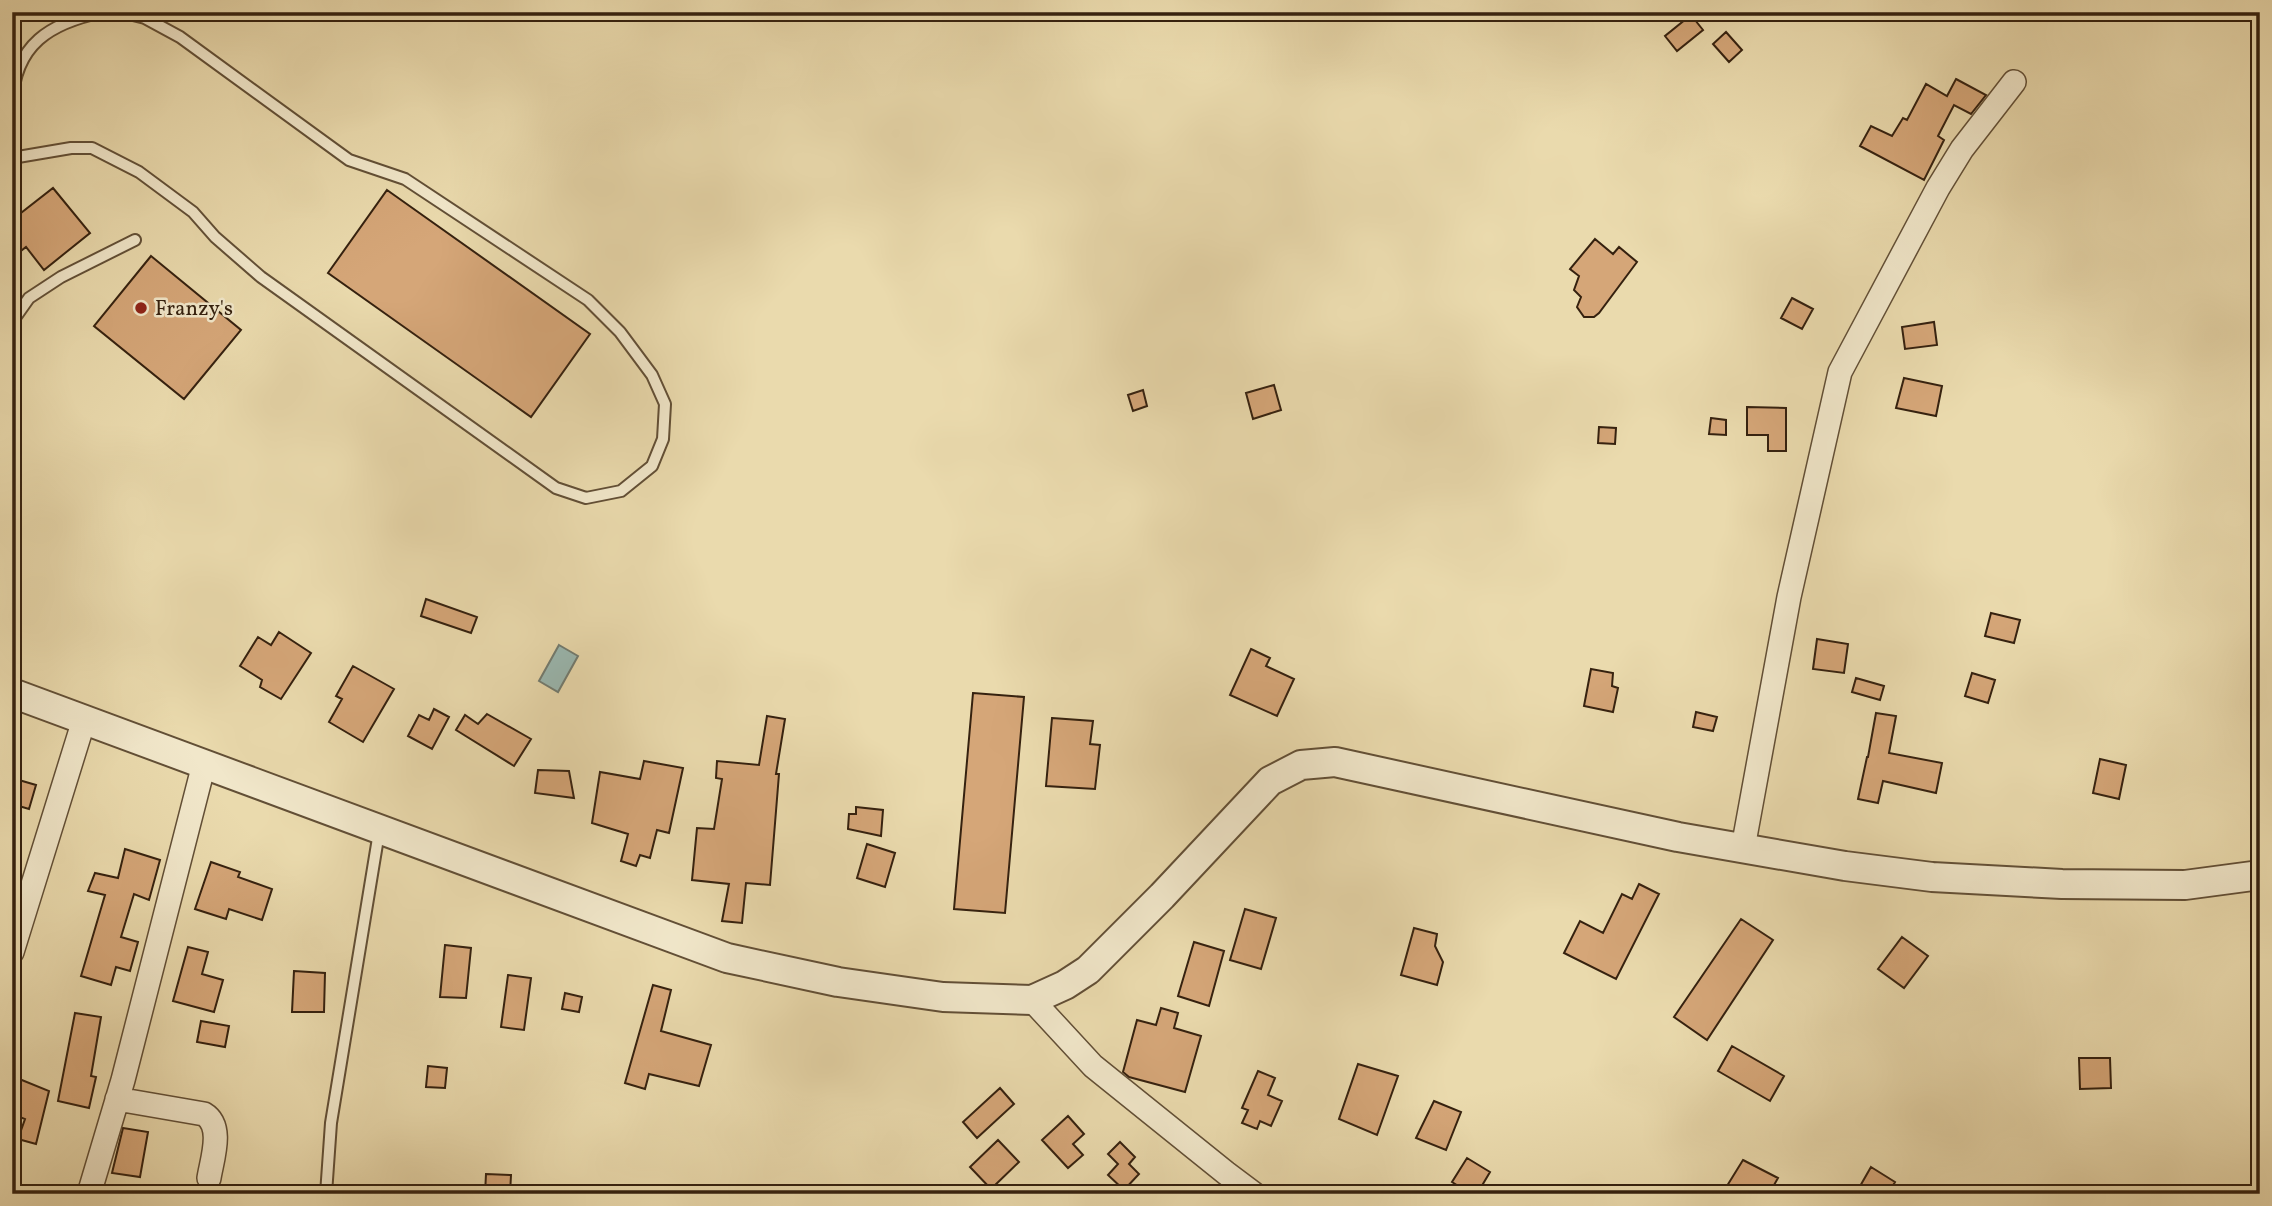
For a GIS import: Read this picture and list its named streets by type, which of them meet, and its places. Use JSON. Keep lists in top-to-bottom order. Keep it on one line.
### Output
{"places":["Franzy's"]}
